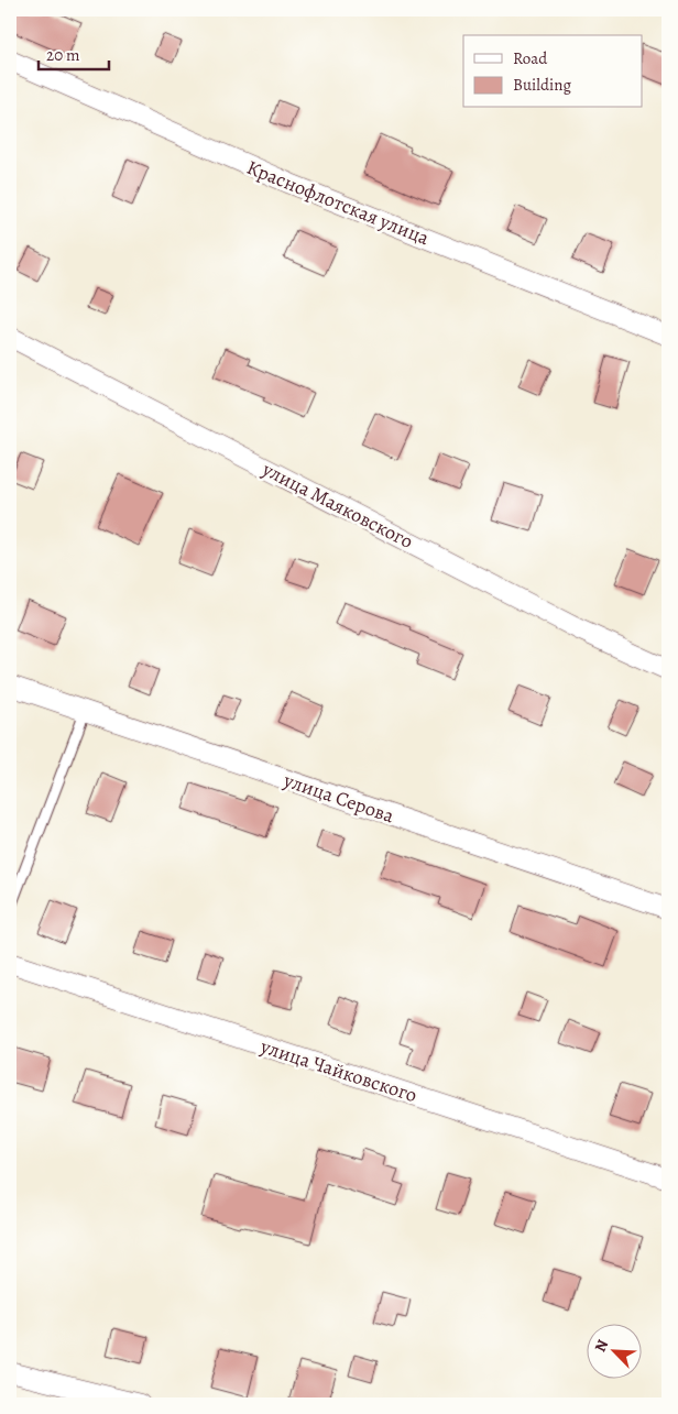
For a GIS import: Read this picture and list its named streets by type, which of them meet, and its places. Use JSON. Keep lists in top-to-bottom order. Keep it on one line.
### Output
{"streets":{"street":["Краснофлотская улица","улица Маяковского","улица Серова","улица Чайковского"]},"legend":["Road","Building"],"scale_bar":"20 m","north":"top left"}
